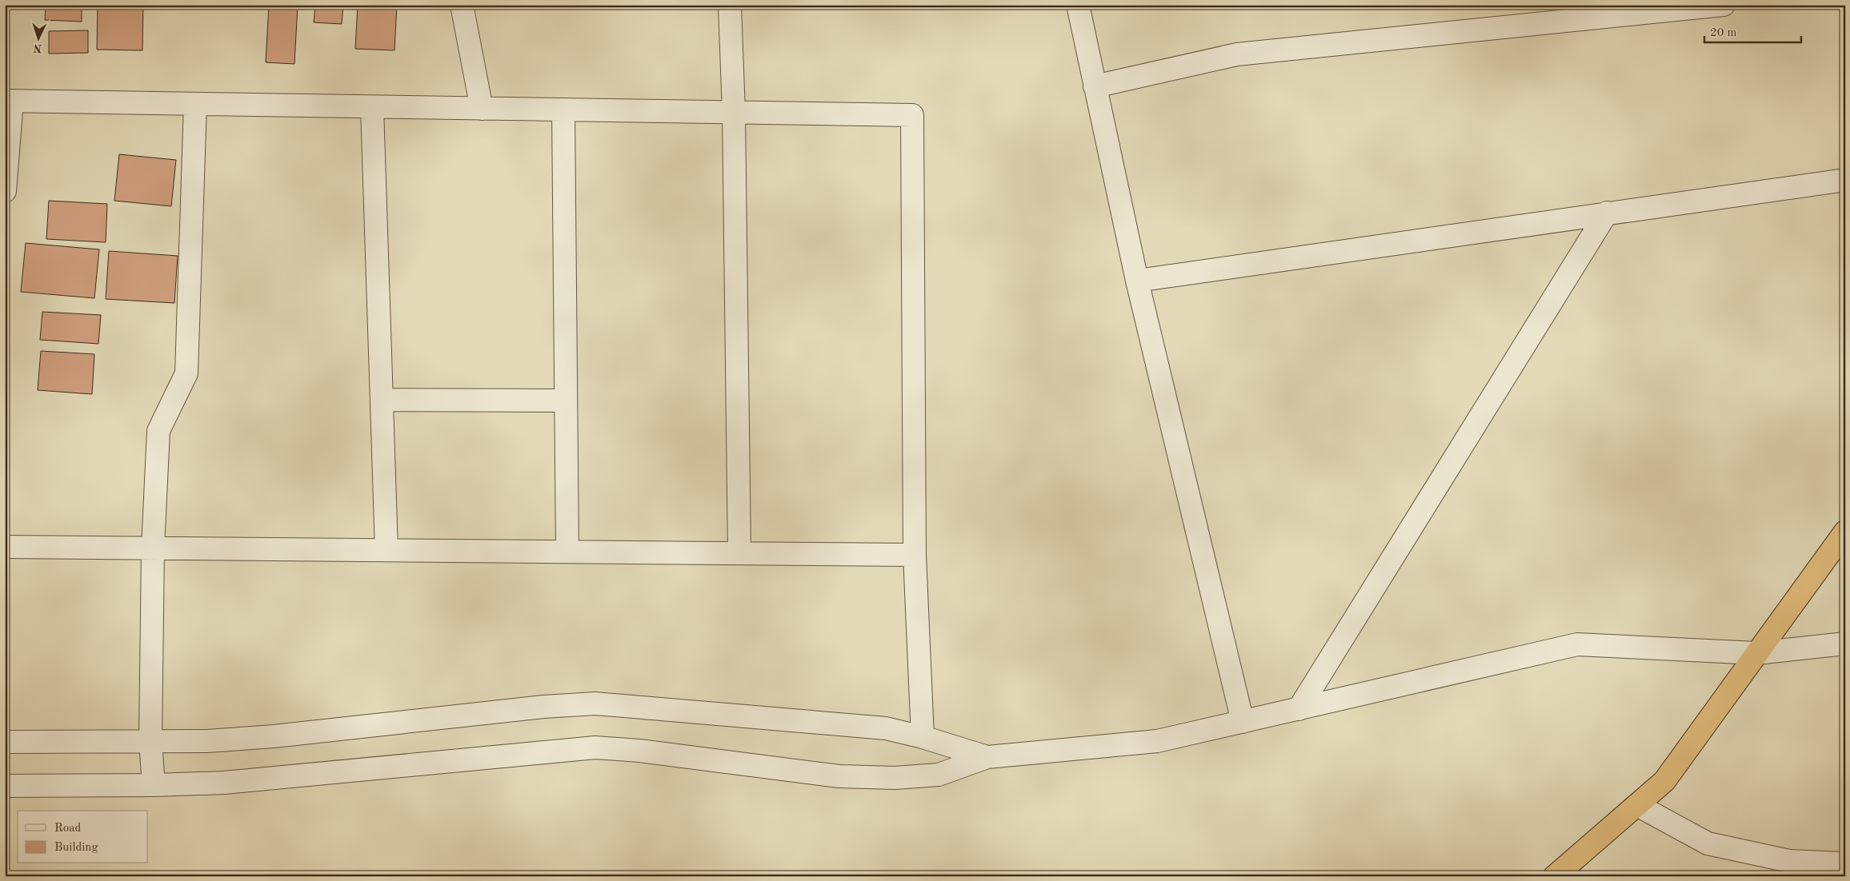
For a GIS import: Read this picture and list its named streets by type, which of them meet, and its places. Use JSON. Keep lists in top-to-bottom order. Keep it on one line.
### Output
{"legend":["Road","Building"],"scale_bar":"20 m","north":"bottom"}
